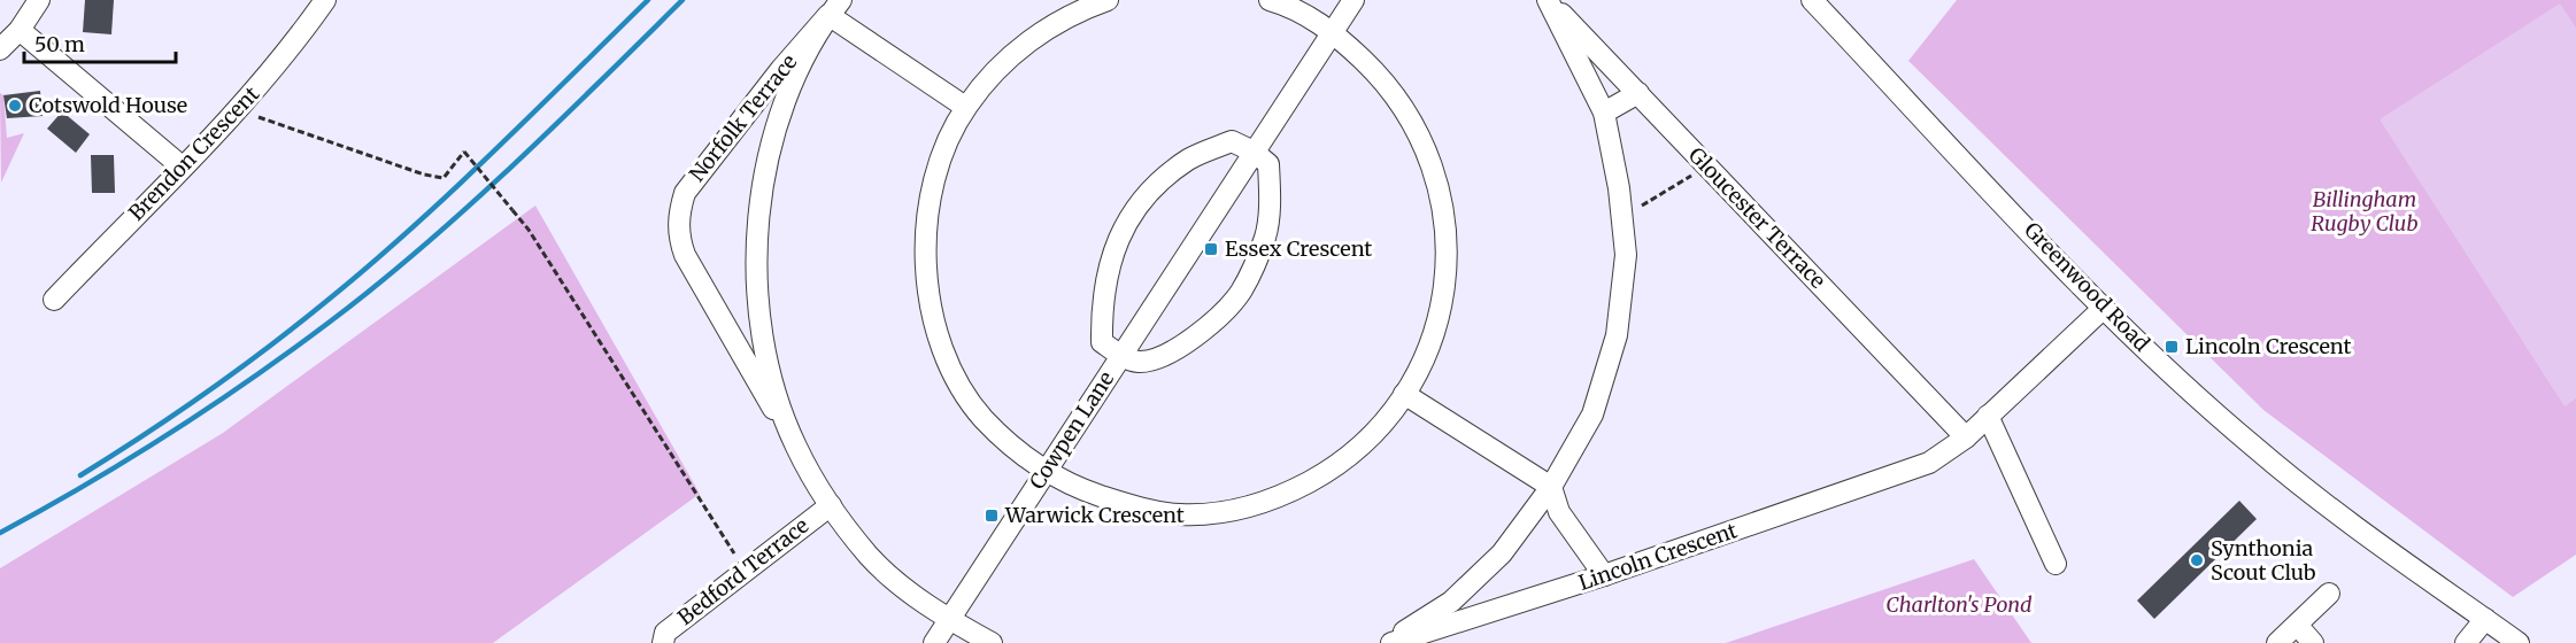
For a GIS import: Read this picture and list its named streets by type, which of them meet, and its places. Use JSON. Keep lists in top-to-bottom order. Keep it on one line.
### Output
{"streets":{"street":["Norfolk Terrace","Brendon Crescent","Gloucester Terrace","Greenwood Road","Cowpen Lane","Lincoln Crescent","Bedford Terrace"]},"crossings":[["Gloucester Terrace","Lincoln Crescent"],["Greenwood Road","Lincoln Crescent"]],"parks":["Billingham Rugby Club","Charlton's Pond"],"places":{"other":["Cotswold House","Synthonia Scout Club"],"transit":["Essex Crescent","Lincoln Crescent","Warwick Crescent"]},"scale_bar":"50 m"}
